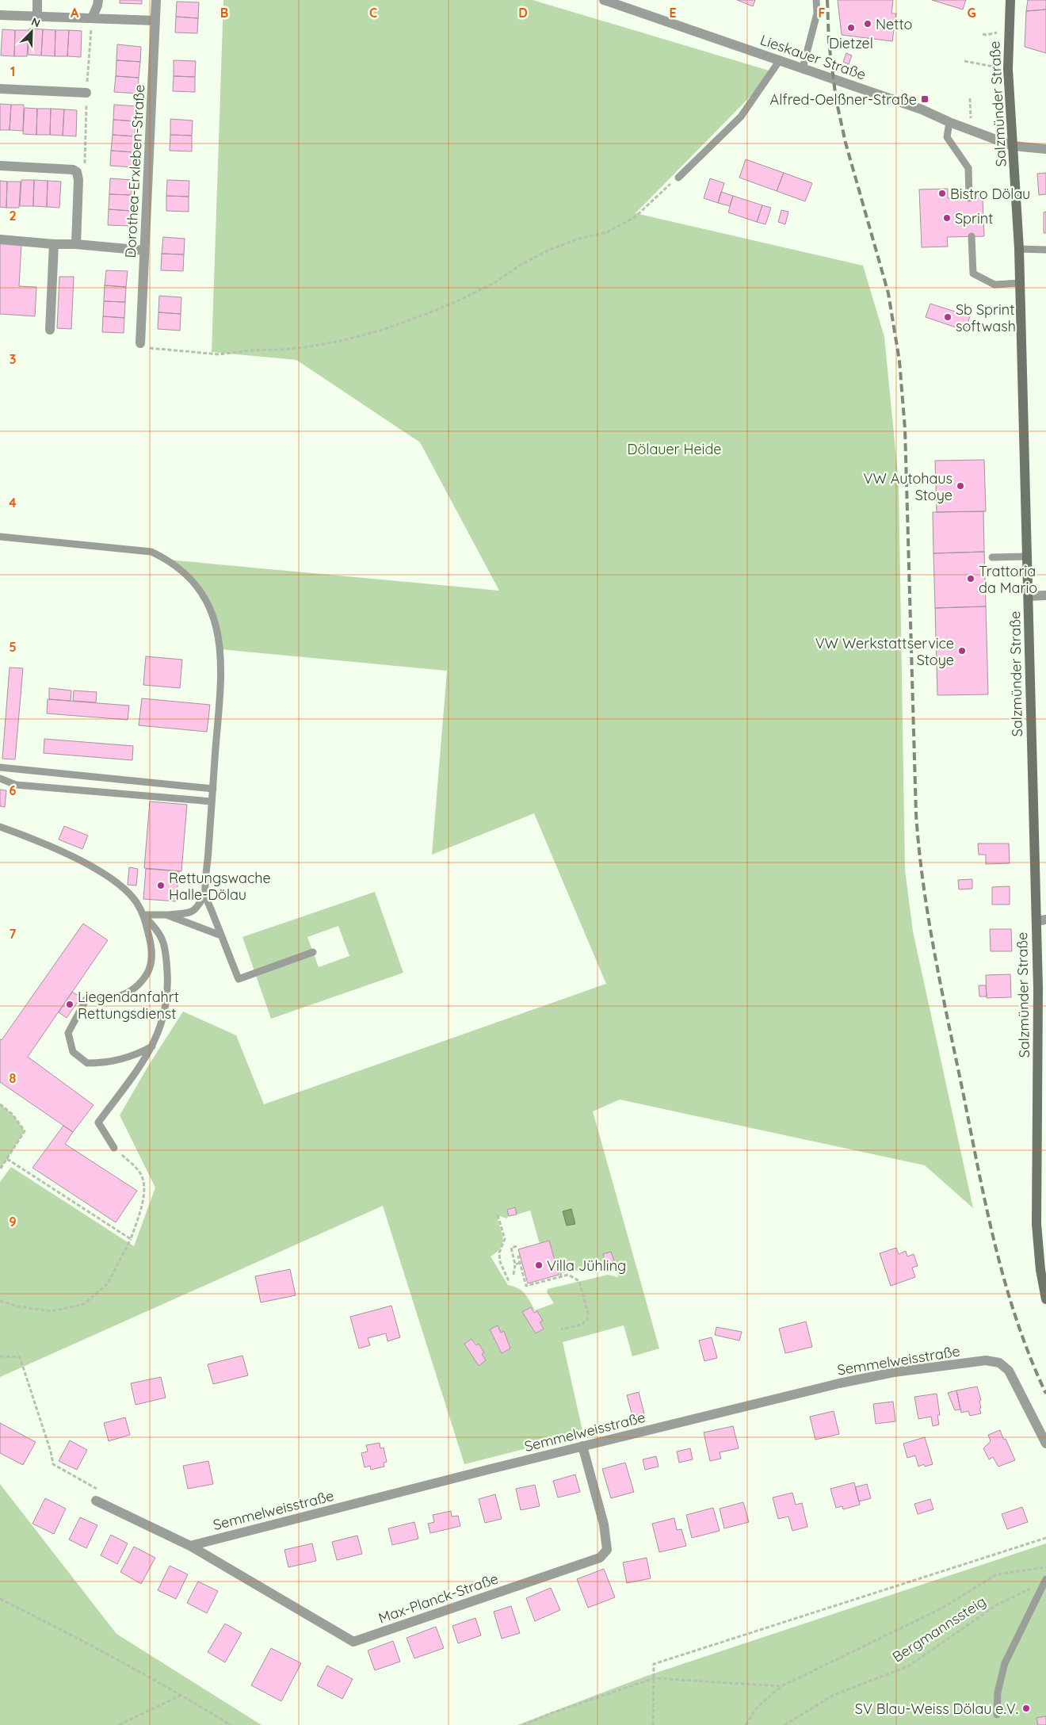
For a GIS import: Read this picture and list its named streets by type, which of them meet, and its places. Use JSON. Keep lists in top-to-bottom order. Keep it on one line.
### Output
{"streets":{"main road":["Salzmünder Straße"],"street":["Lieskauer Straße","Dorothea-Erxleben-Straße","Semmelweisstraße","Max-Planck-Straße"],"path":["Bergmannssteig"]},"crossings":[["Lieskauer Straße","Salzmünder Straße"],["Semmelweisstraße","Max-Planck-Straße"]],"parks":["Dölauer Heide"],"places":{"other":["Netto","Dietzel","Bistro Dölau","Sprint","Sb Sprint softwash","VW Autohaus Stoye","Trattoria da Mario","VW Werkstattservice Stoye","Rettungswache Halle-Dölau","Liegendanfahrt Rettungsdienst","Villa Jühling","SV Blau-Weiss Dölau e.V."],"transit":["Alfred-Oelßner-Straße"]},"north":"top right","grid":{"columns":["A","B","C","D","E","F","G"],"rows":["1","2","3","4","5","6","7","8","9"]}}
